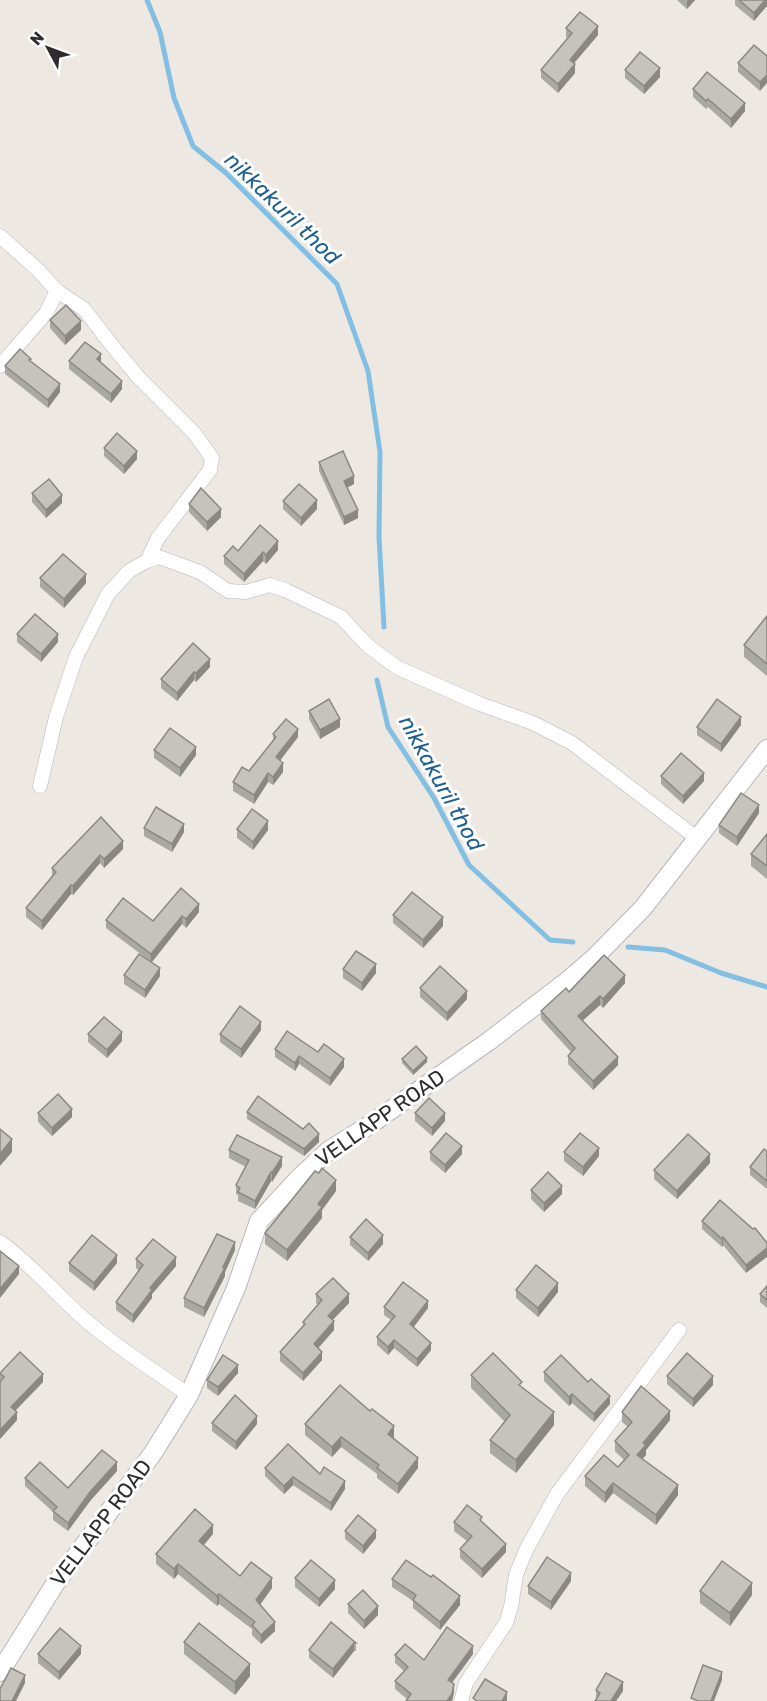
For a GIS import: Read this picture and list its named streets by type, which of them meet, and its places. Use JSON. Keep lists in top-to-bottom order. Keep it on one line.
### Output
{"streets":{"main road":["VELLAPP ROAD"]},"water":["nikkakuril thod"],"north":"top left"}
